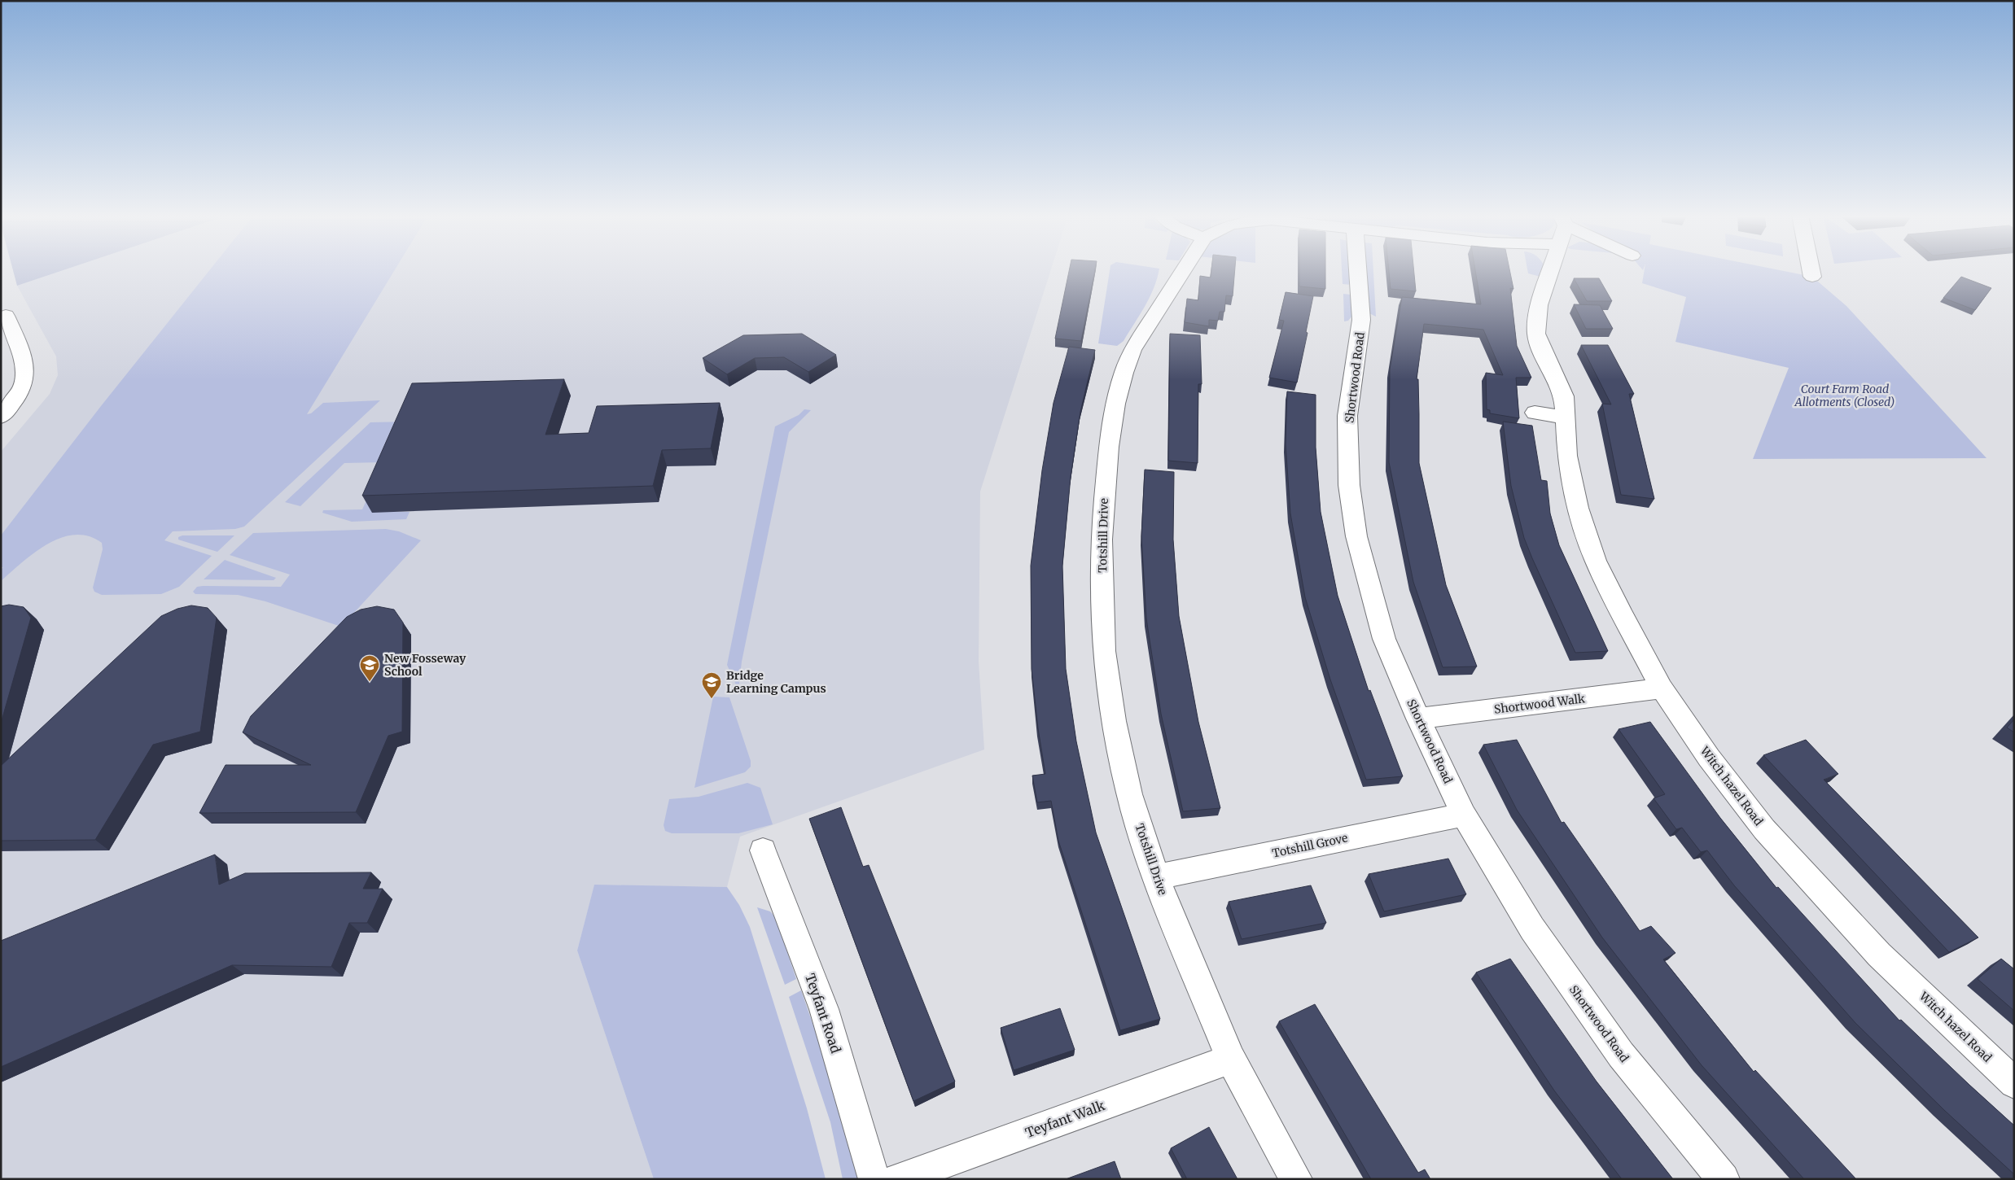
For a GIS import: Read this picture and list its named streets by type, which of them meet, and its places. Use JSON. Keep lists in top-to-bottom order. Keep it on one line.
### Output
{"streets":{"street":["Shortwood Road","Totshill Drive","Shortwood Walk","Witch hazel Road","Totshill Grove","Teyfant Road","Teyfant Walk"]},"crossings":[["Shortwood Road","Shortwood Walk"],["Shortwood Road","Totshill Grove"],["Totshill Drive","Totshill Grove"],["Totshill Drive","Teyfant Walk"],["Shortwood Walk","Witch hazel Road"]],"parks":["Court Farm Road Allotments (Closed)"],"places":{"school or university":["New Fosseway School","Bridge Learning Campus"]}}
